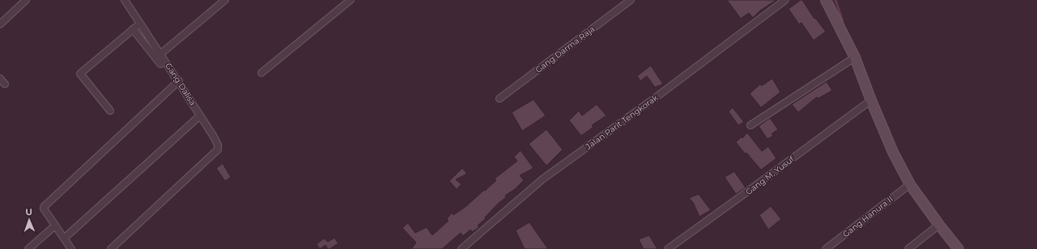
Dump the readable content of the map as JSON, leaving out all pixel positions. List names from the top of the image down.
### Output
{
  "streets": {
    "street": [
      "Gang Darma Raja",
      "Gang Dalisa",
      "Jalan Parit Tengkorak",
      "Gang M. Yusuf",
      "Gang Hanura II"
    ]
  },
  "north": "top"
}
